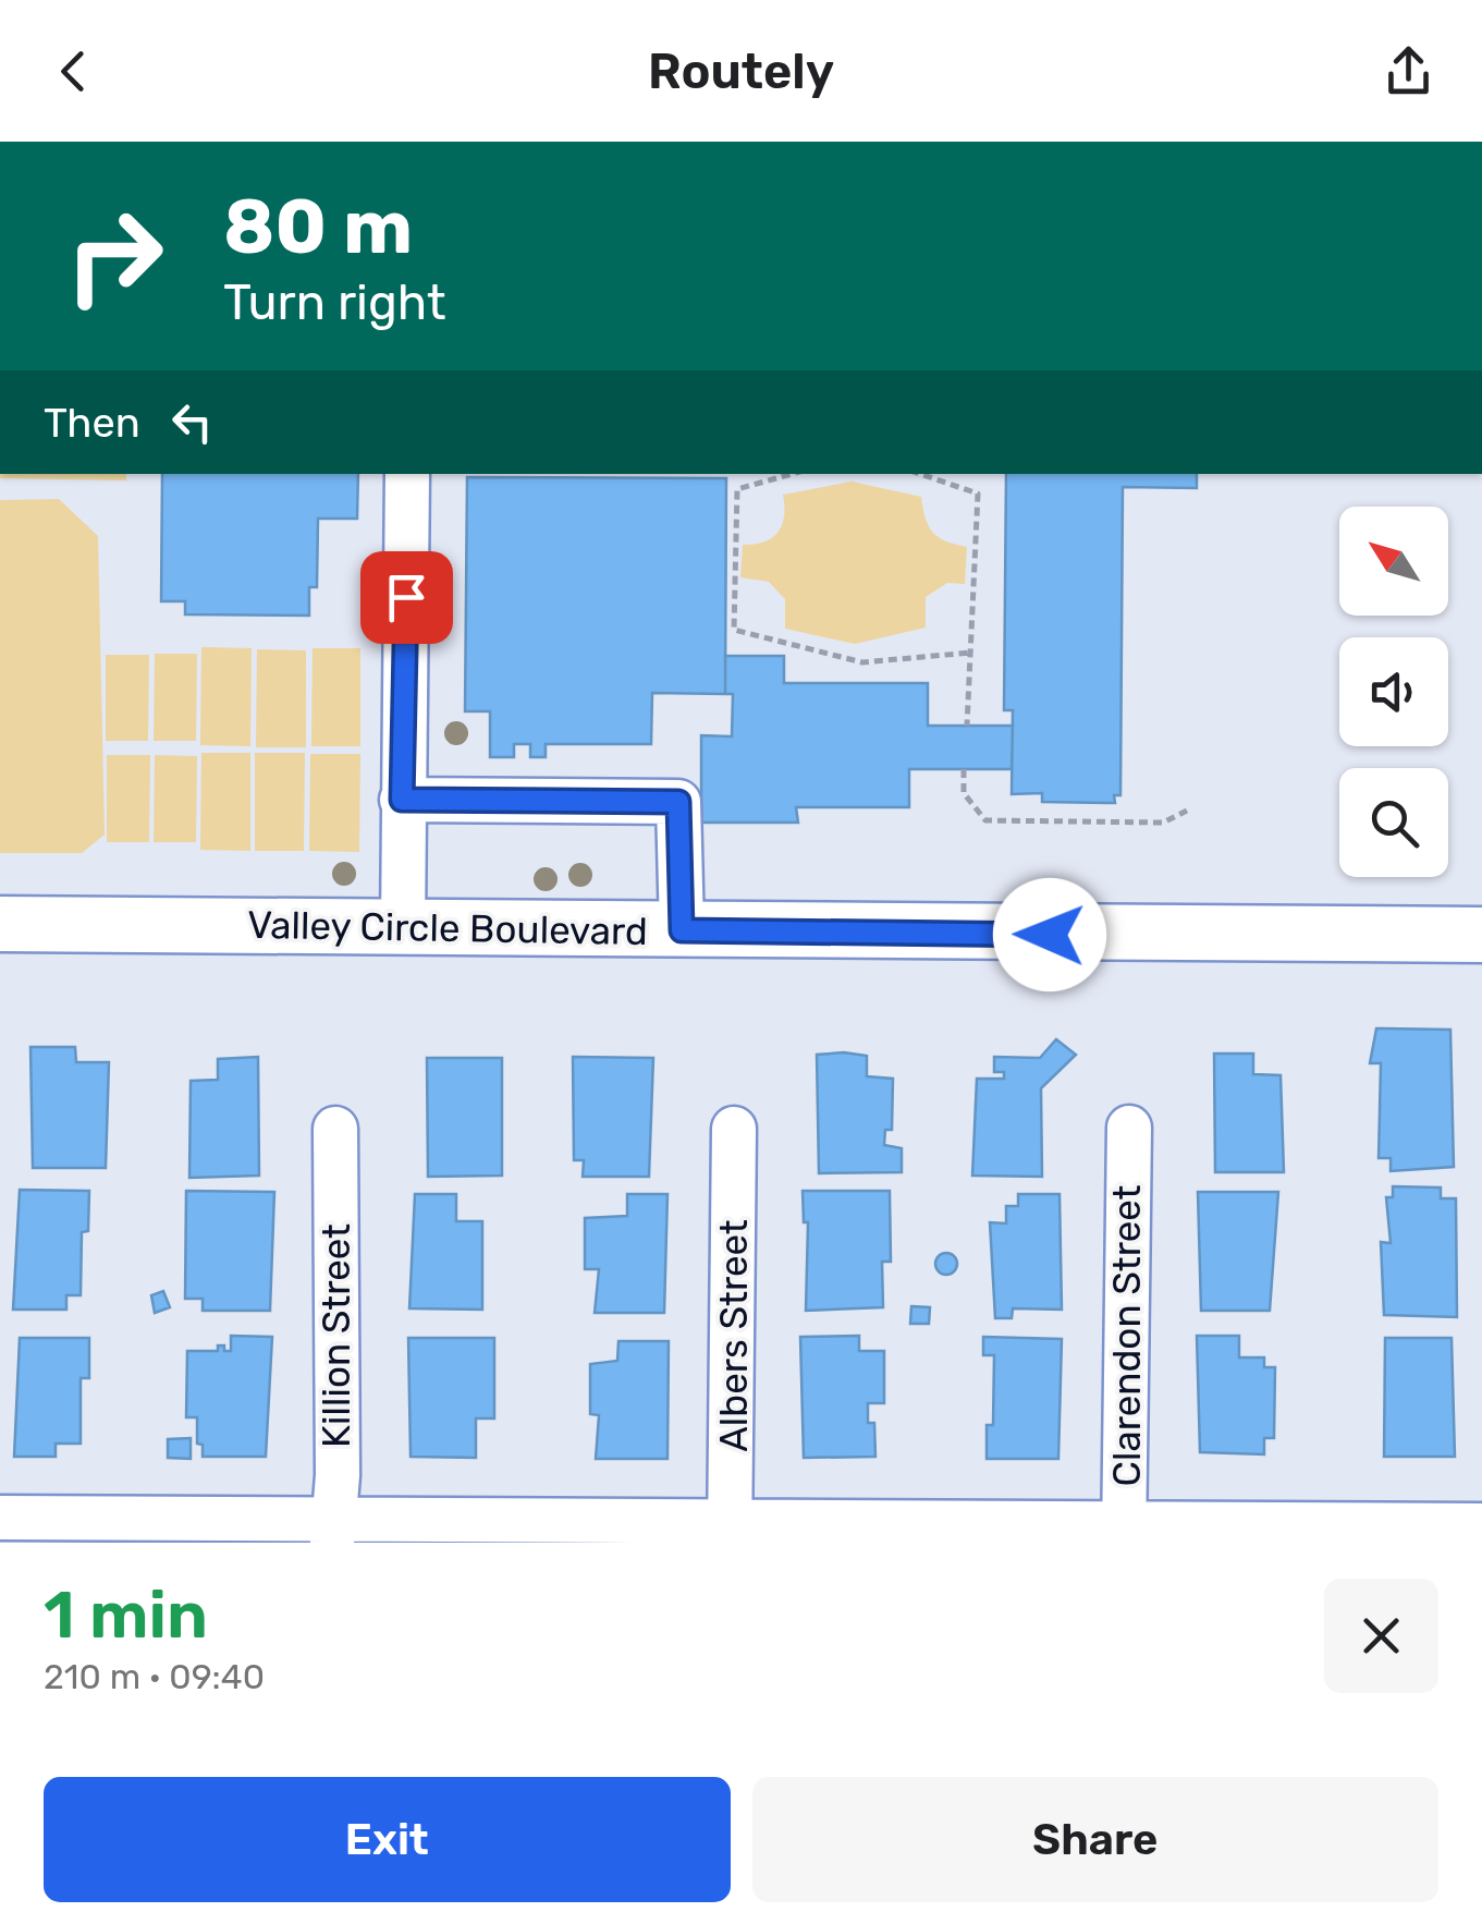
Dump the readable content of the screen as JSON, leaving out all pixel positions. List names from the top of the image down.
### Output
{
  "streets": {
    "main road": ["Valley Circle Boulevard"],
    "street": ["Killion Street", "Albers Street", "Clarendon Street"]
  },
  "north": "top left",
  "page": {
    "header": "Routely",
    "turn": ["80 m", "Turn right"],
    "then": "Then",
    "heading": ["1 min", "210 m · 09:40"],
    "buttons": ["Exit", "Share"]
  }
}
